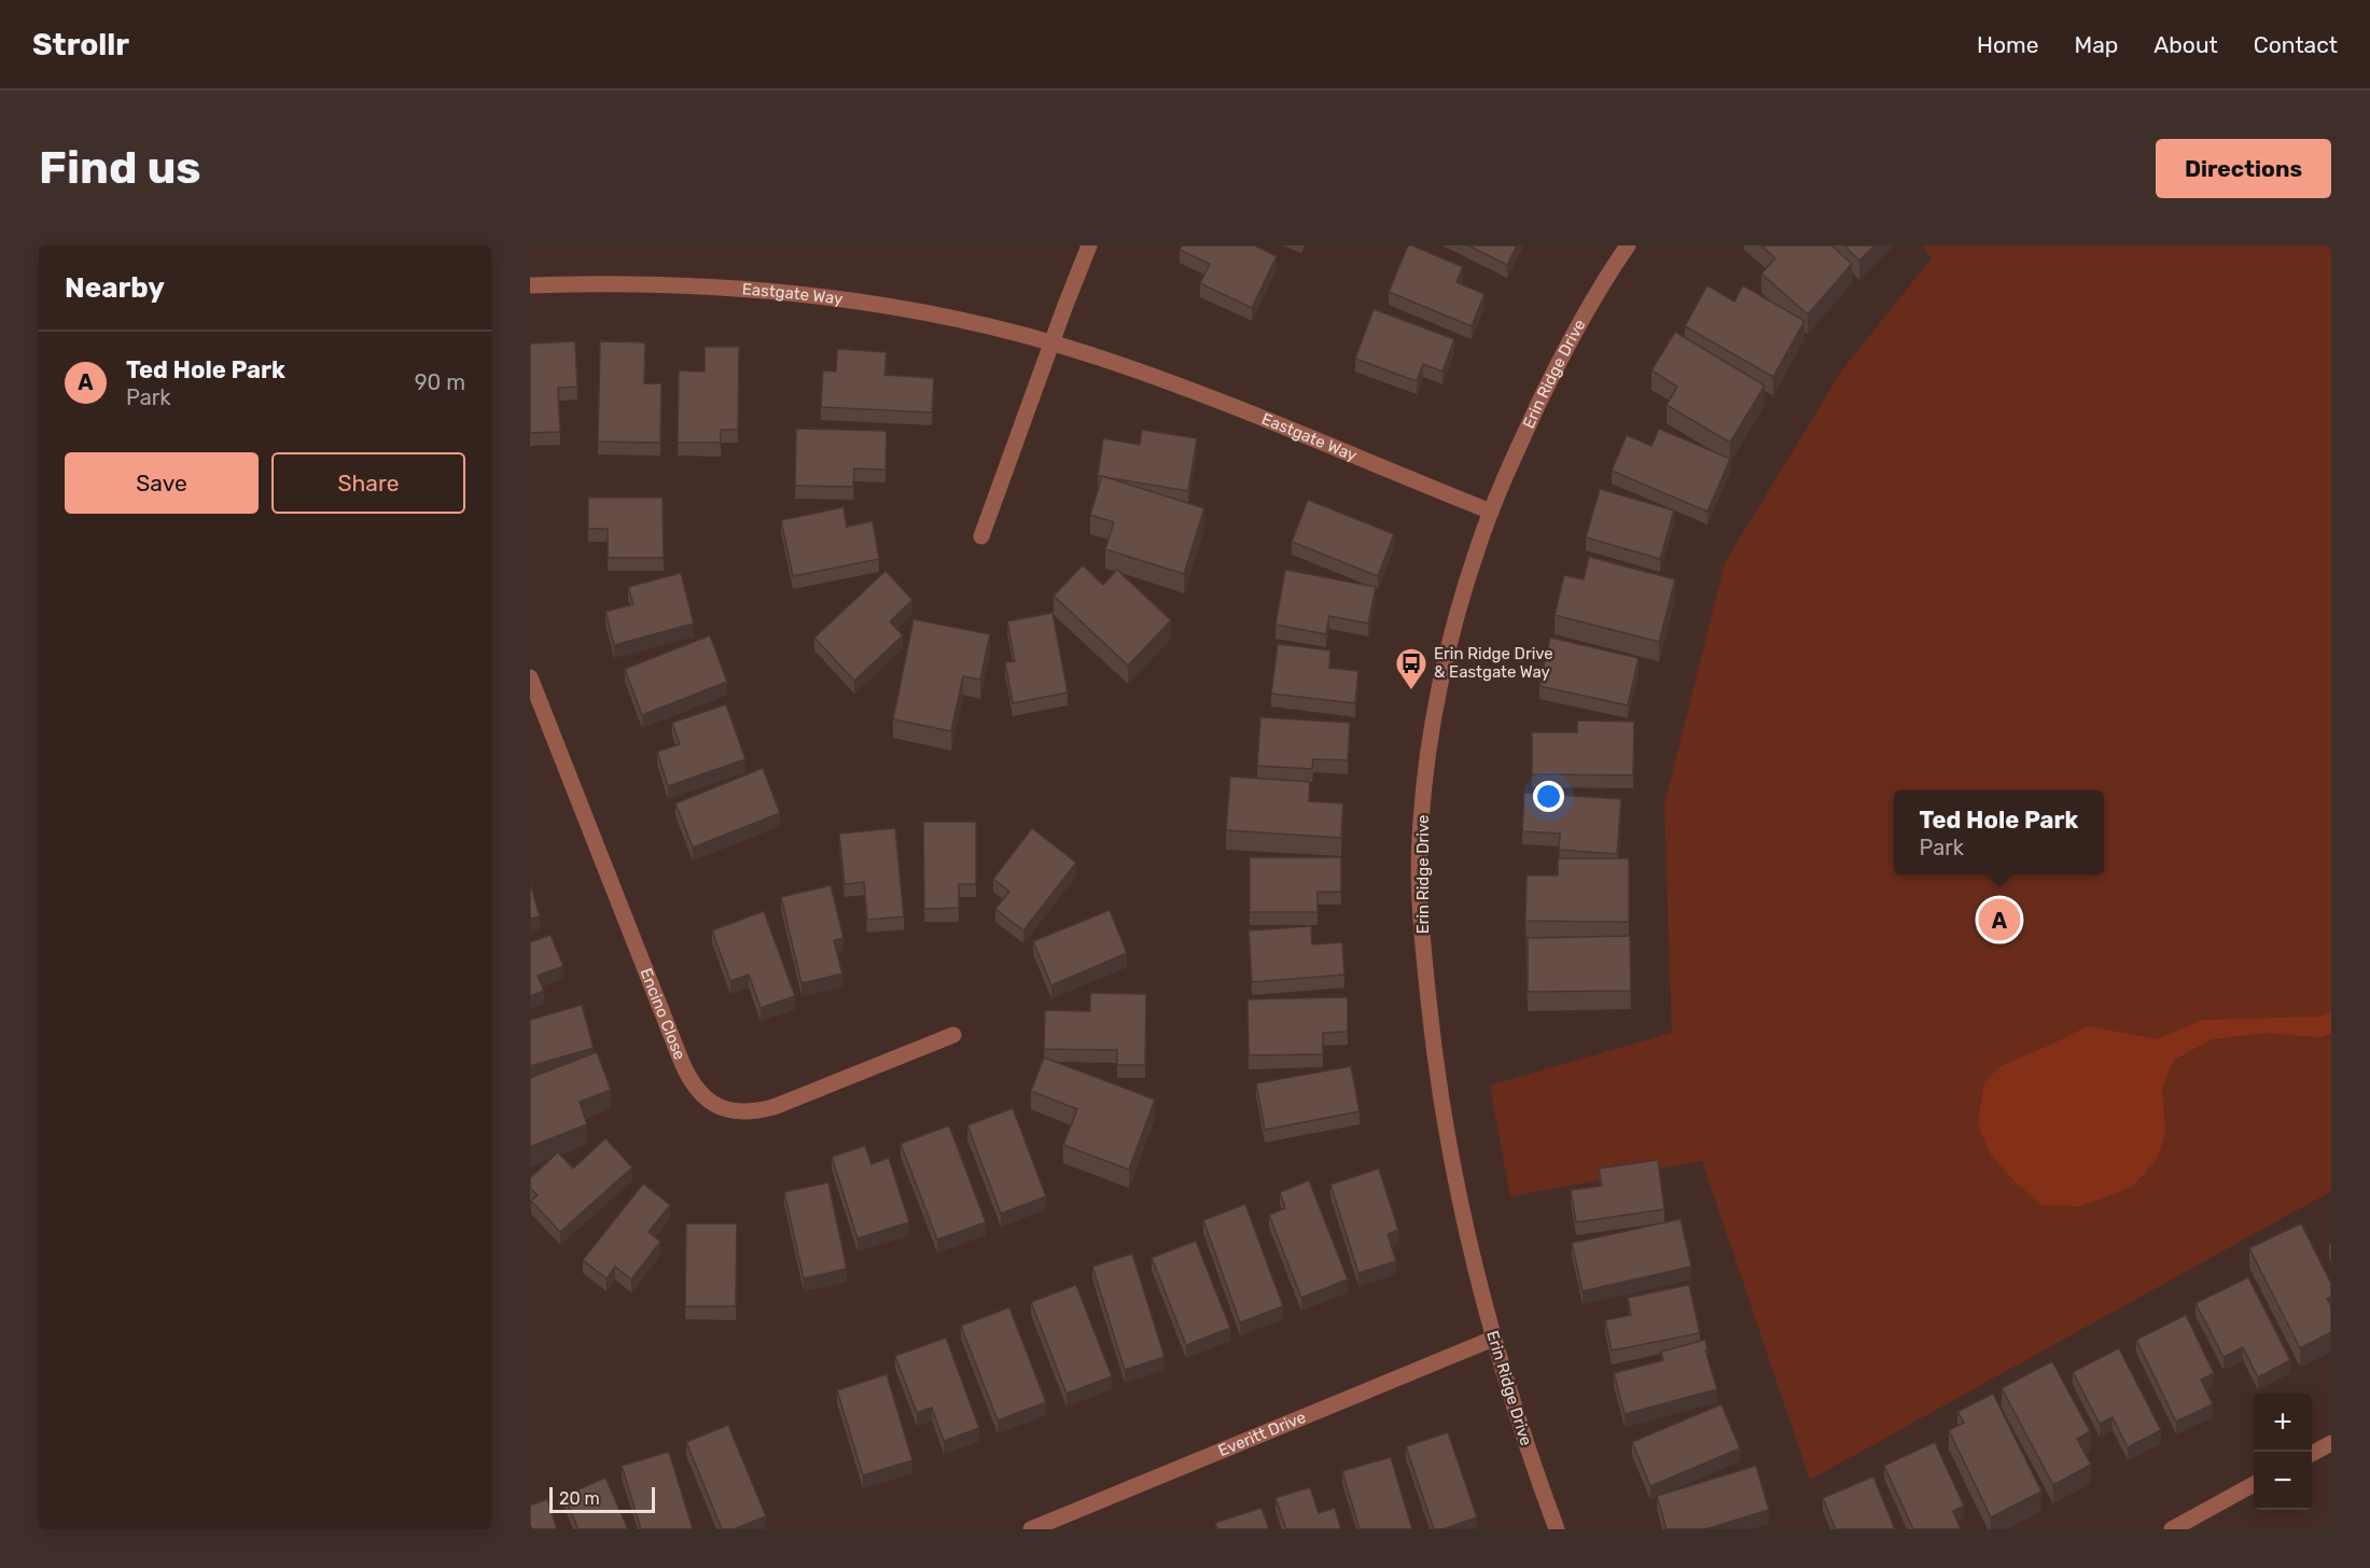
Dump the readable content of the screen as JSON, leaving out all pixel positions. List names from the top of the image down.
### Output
{
  "streets": {
    "street": [
      "Eastgate Way",
      "Erin Ridge Drive",
      "Encino Close",
      "Everitt Drive"
    ]
  },
  "crossings": [
    ["Eastgate Way", "Erin Ridge Drive"],
    ["Erin Ridge Drive", "Everitt Drive"]
  ],
  "places": {
    "bus stop": ["Erin Ridge Drive & Eastgate Way"]
  },
  "scale_bar": "20 m",
  "page": {
    "header": "Strollr",
    "nav": [
      "Home",
      "Map",
      "About",
      "Contact"
    ],
    "buttons": [
      "Directions",
      ["Save", "Share"]
    ],
    "title": "Find us",
    "heading": "Nearby",
    "list": [
      {
        "mark": "A",
        "name": "Ted Hole Park",
        "note": "Park",
        "value": "90 m"
      }
    ],
    "popup": ["Ted Hole Park", "Park"],
    "pins": "A",
    "map_buttons": ["+", "−"],
    "scale": "20 m"
  }
}
